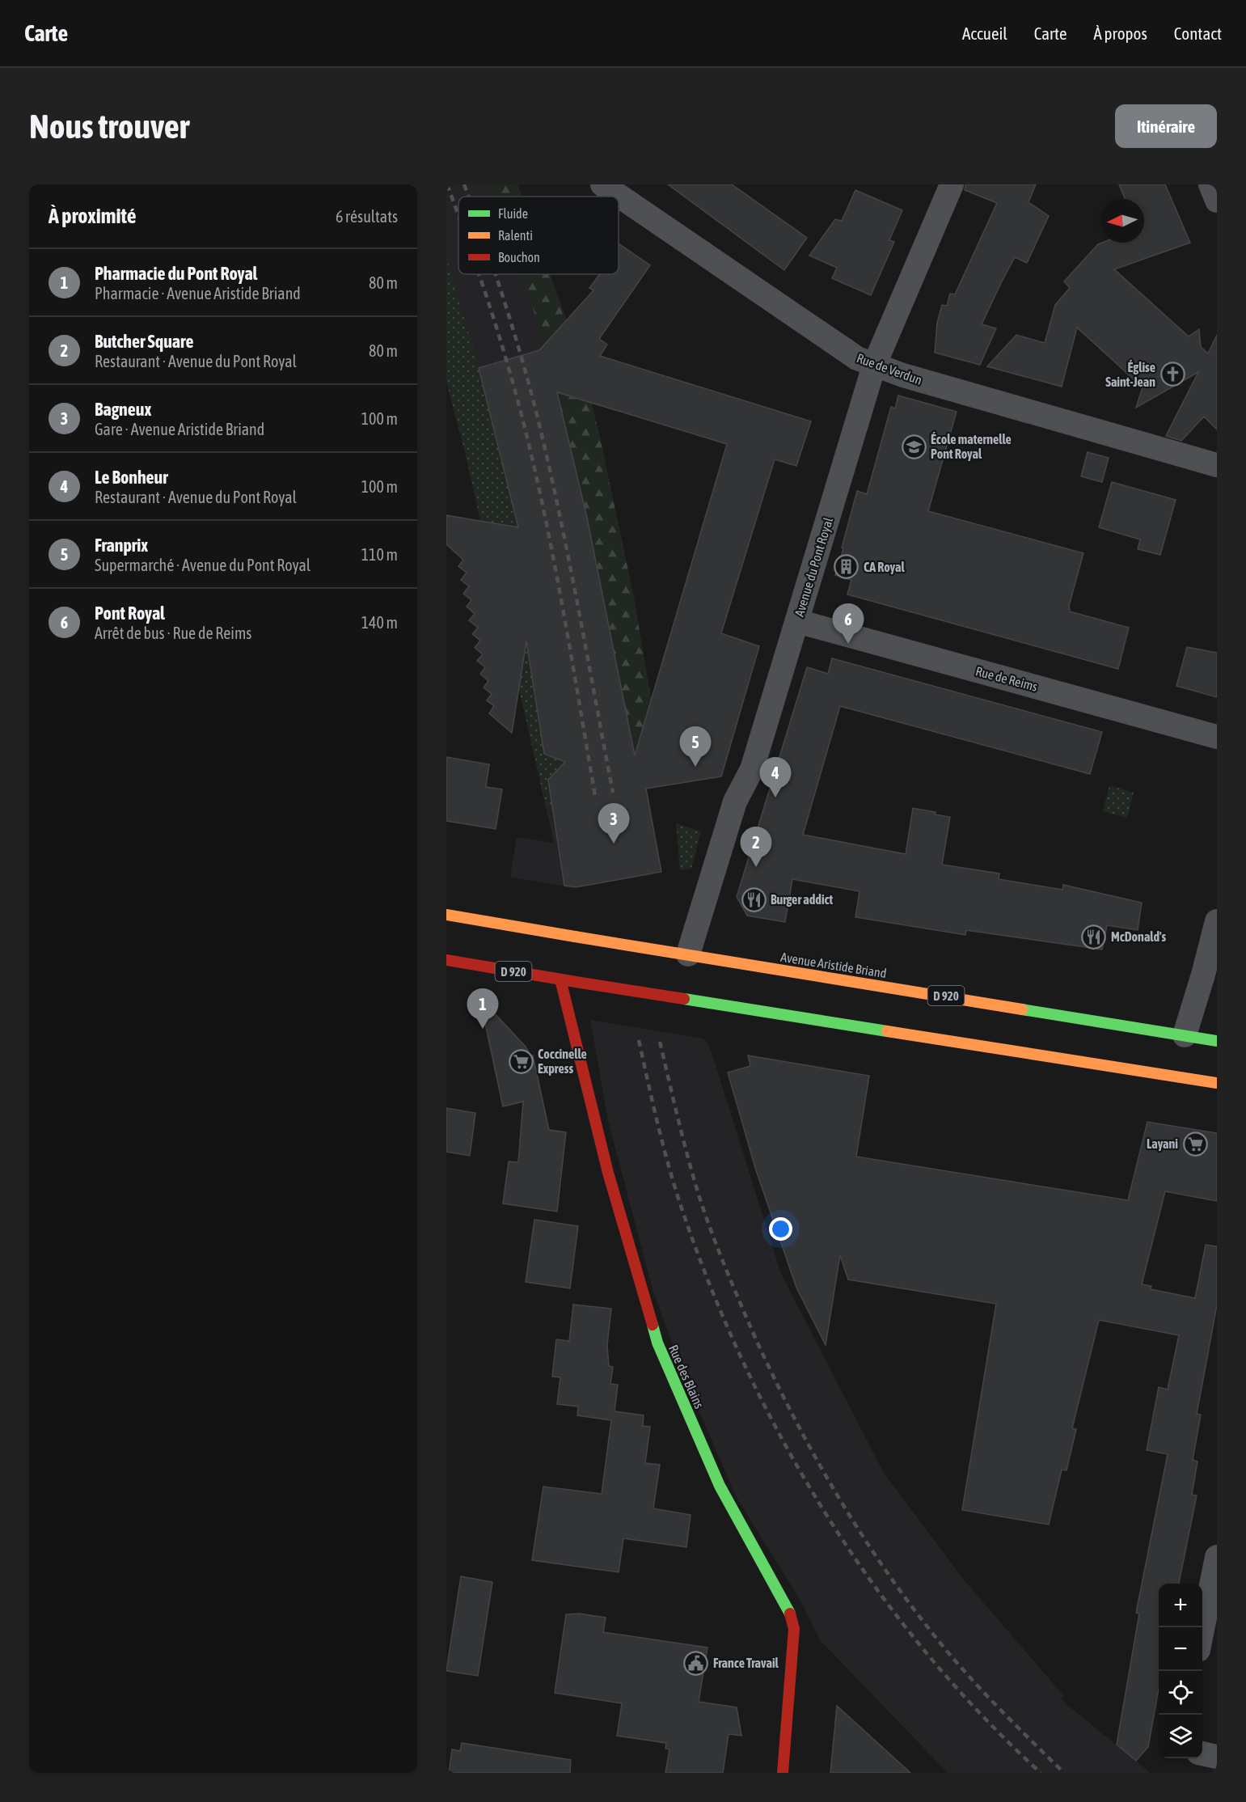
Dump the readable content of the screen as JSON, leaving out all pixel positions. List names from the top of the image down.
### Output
{
  "streets": {
    "main road": ["Avenue Aristide Briand", "D 920", "Rue des Blains"],
    "street": ["Rue de Verdun", "Avenue du Pont Royal", "Rue de Reims"]
  },
  "crossings": [
    ["Rue de Verdun", "Avenue du Pont Royal"],
    ["Avenue du Pont Royal", "Rue de Reims"],
    ["Avenue du Pont Royal", "Avenue Aristide Briand"],
    ["D 920", "Rue des Blains"]
  ],
  "places": {
    "church": ["Église Saint-Jean"],
    "school or university": ["École maternelle Pont Royal"],
    "building": ["CA Royal"],
    "restaurant": ["Burger addict", "McDonald's"],
    "supermarket": ["Coccinelle Express", "Layani"],
    "public building": ["France Travail"]
  },
  "legend": ["Fluide", "Ralenti", "Bouchon"],
  "north": "left",
  "page": {
    "header": "Carte",
    "nav": [
      "Accueil",
      "Carte",
      "À propos",
      "Contact"
    ],
    "buttons": "Itinéraire",
    "title": "Nous trouver",
    "heading": ["À proximité", "6 résultats"],
    "list": [
      {
        "mark": "1",
        "name": "Pharmacie du Pont Royal",
        "note": "Pharmacie · Avenue Aristide Briand",
        "value": "80 m"
      },
      {
        "mark": "2",
        "name": "Butcher Square",
        "note": "Restaurant · Avenue du Pont Royal",
        "value": "80 m"
      },
      {
        "mark": "3",
        "name": "Bagneux",
        "note": "Gare · Avenue Aristide Briand",
        "value": "100 m"
      },
      {
        "mark": "4",
        "name": "Le Bonheur",
        "note": "Restaurant · Avenue du Pont Royal",
        "value": "100 m"
      },
      {
        "mark": "5",
        "name": "Franprix",
        "note": "Supermarché · Avenue du Pont Royal",
        "value": "110 m"
      },
      {
        "mark": "6",
        "name": "Pont Royal",
        "note": "Arrêt de bus · Rue de Reims",
        "value": "140 m"
      }
    ],
    "pins": [
      "6",
      "5",
      "4",
      "3",
      "2",
      "1"
    ],
    "map_buttons": ["+", "−"]
  }
}
